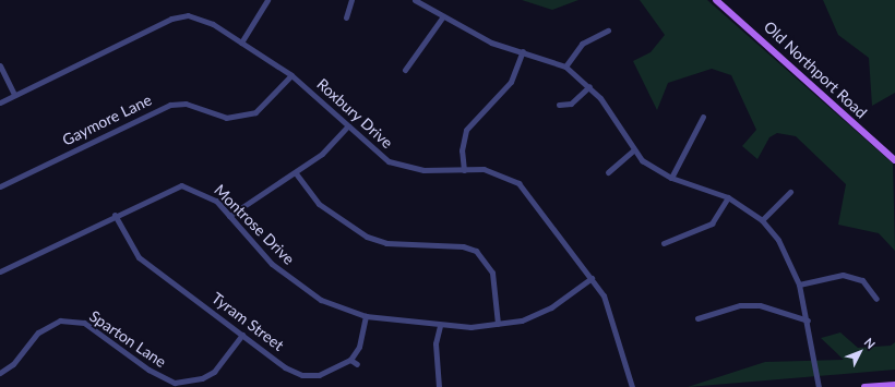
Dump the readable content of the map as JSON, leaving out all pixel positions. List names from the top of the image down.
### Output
{
  "streets": {
    "main road": ["Old Northport Road"],
    "street": [
      "Roxbury Drive",
      "Gaymore Lane",
      "Montrose Drive",
      "Tyram Street",
      "Sparton Lane"
    ]
  },
  "crossings": [
    ["Roxbury Drive", "Gaymore Lane"],
    ["Roxbury Drive", "Montrose Drive"],
    ["Montrose Drive", "Tyram Street"],
    ["Tyram Street", "Sparton Lane"]
  ],
  "north": "top right"
}
